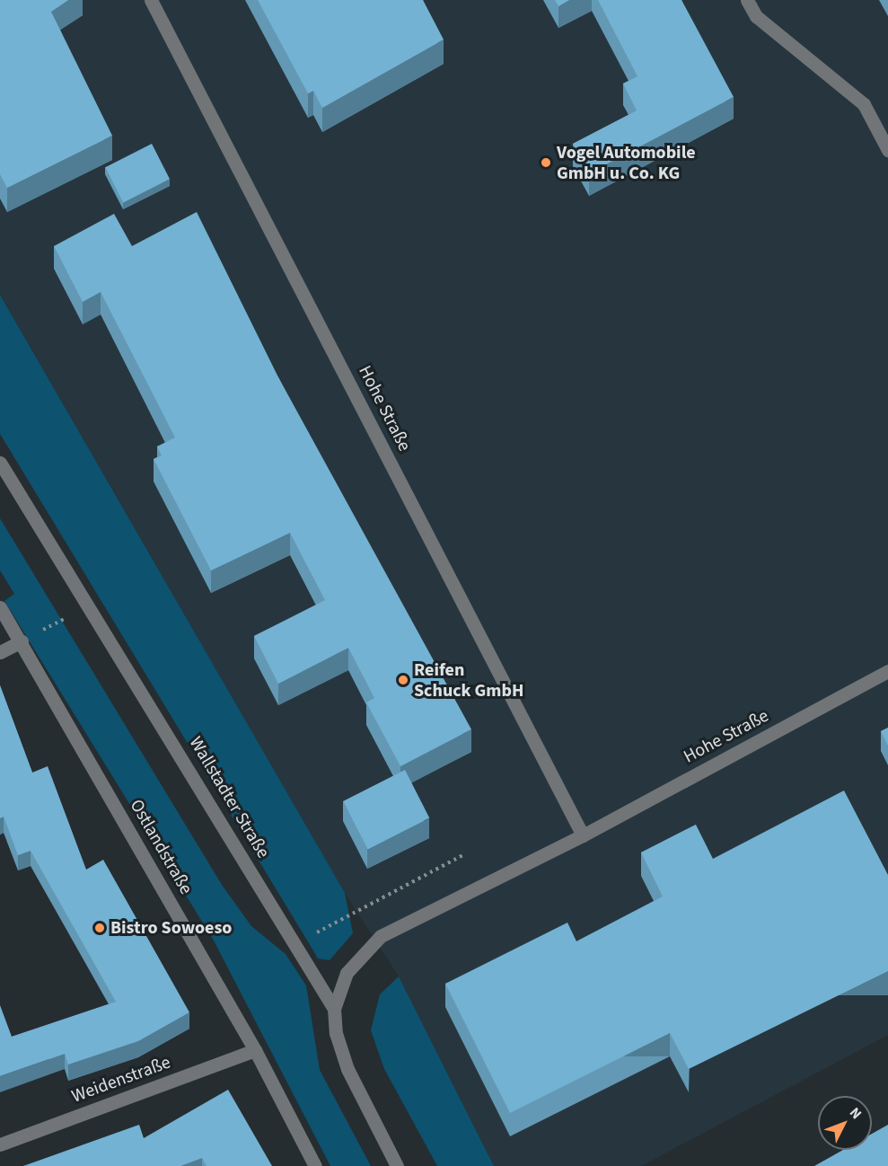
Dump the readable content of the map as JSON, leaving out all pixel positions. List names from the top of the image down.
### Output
{
  "streets": {
    "street": [
      "Hohe Straße",
      "Wallstadter Straße",
      "Ostlandstraße",
      "Weidenstraße"
    ]
  },
  "crossings": [
    ["Hohe Straße", "Wallstadter Straße"],
    ["Ostlandstraße", "Weidenstraße"]
  ],
  "places": ["Vogel Automobile GmbH u. Co. KG", "Reifen Schuck GmbH", "Bistro Sowoeso"],
  "north": "top right"
}
